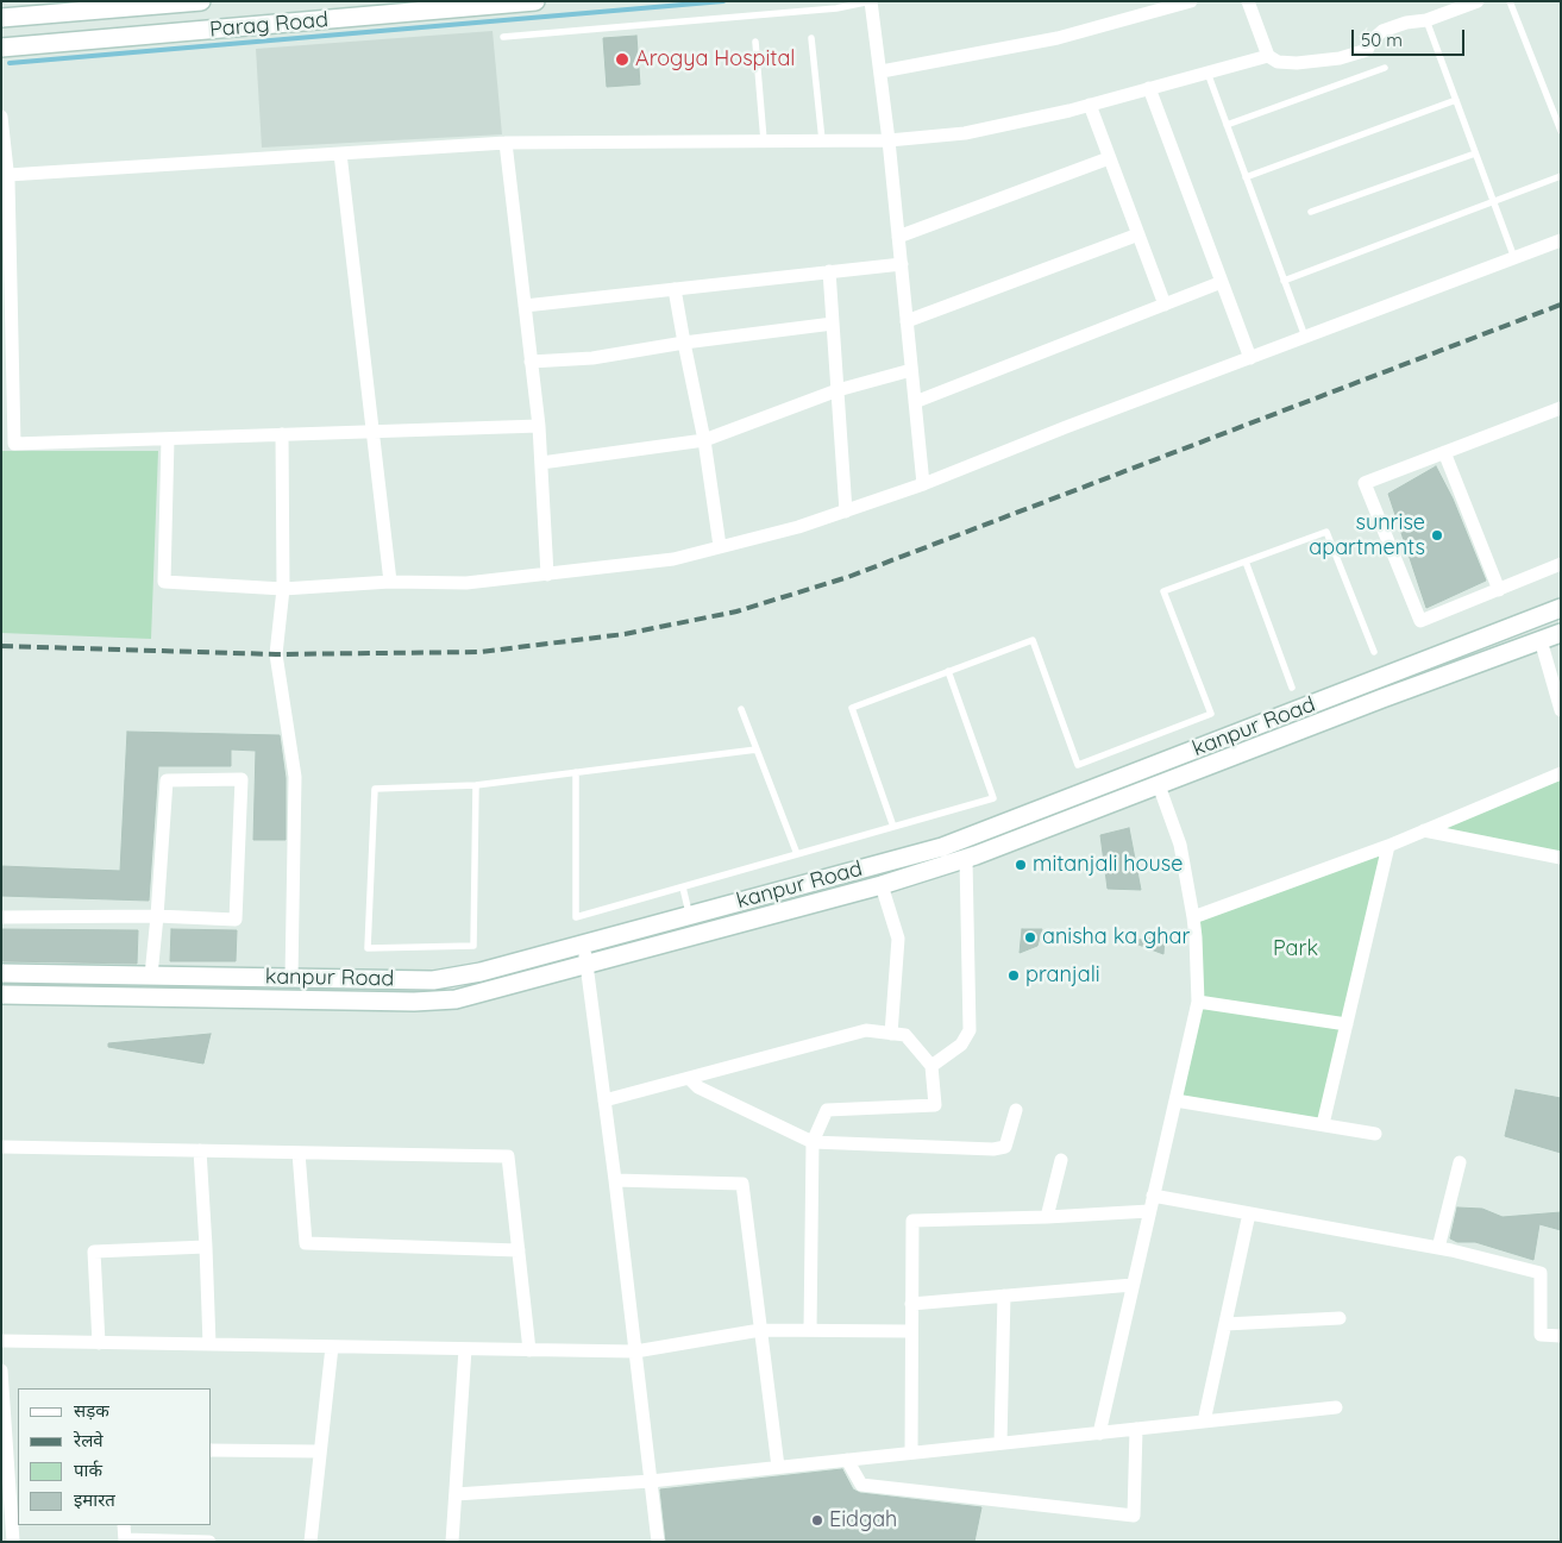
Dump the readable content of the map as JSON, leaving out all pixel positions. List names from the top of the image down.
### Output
{
  "streets": {
    "street": ["Parag Road", "kanpur Road"]
  },
  "parks": ["Park"],
  "places": [
    "Arogya Hospital",
    "sunrise apartments",
    "mitanjali house",
    "anisha ka ghar",
    "pranjali",
    "Eidgah"
  ],
  "legend": [
    "सड़क",
    "रेलवे",
    "पार्क",
    "इमारत"
  ],
  "scale_bar": "50 m"
}
